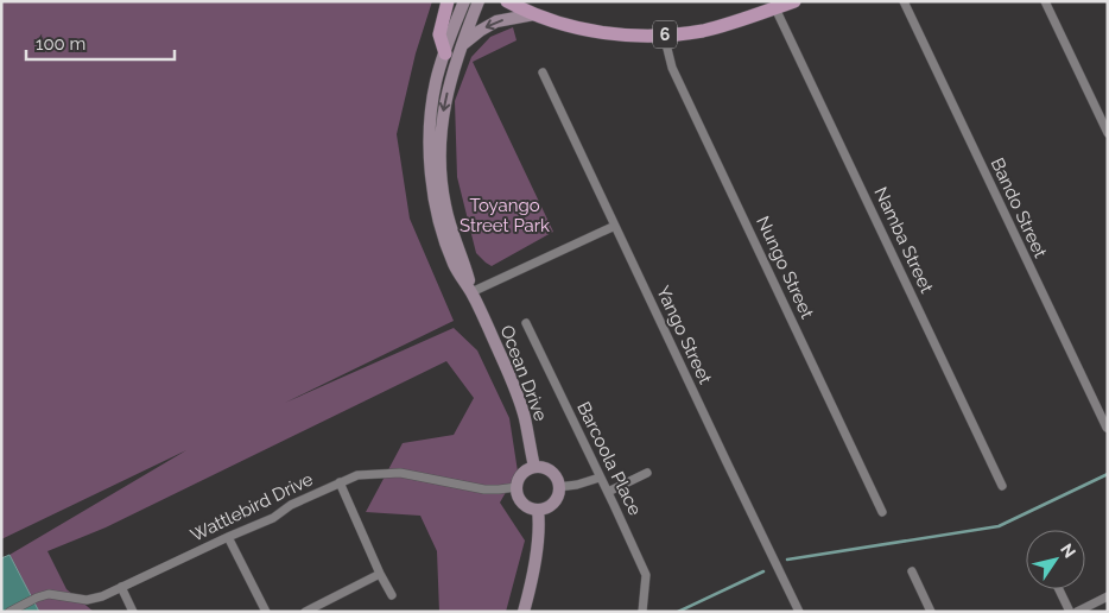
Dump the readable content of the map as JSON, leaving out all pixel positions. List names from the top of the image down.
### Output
{
  "streets": {
    "main road": ["6"],
    "street": [
      "Bando Street",
      "Namba Street",
      "Nungo Street",
      "Yango Street",
      "Ocean Drive",
      "Barcoola Place",
      "Wattlebird Drive"
    ]
  },
  "crossings": [
    ["6", "Namba Street"],
    ["6", "Nungo Street"],
    ["Ocean Drive", "Wattlebird Drive"]
  ],
  "parks": ["Toyango Street Park"],
  "scale_bar": "100 m",
  "north": "top right"
}
